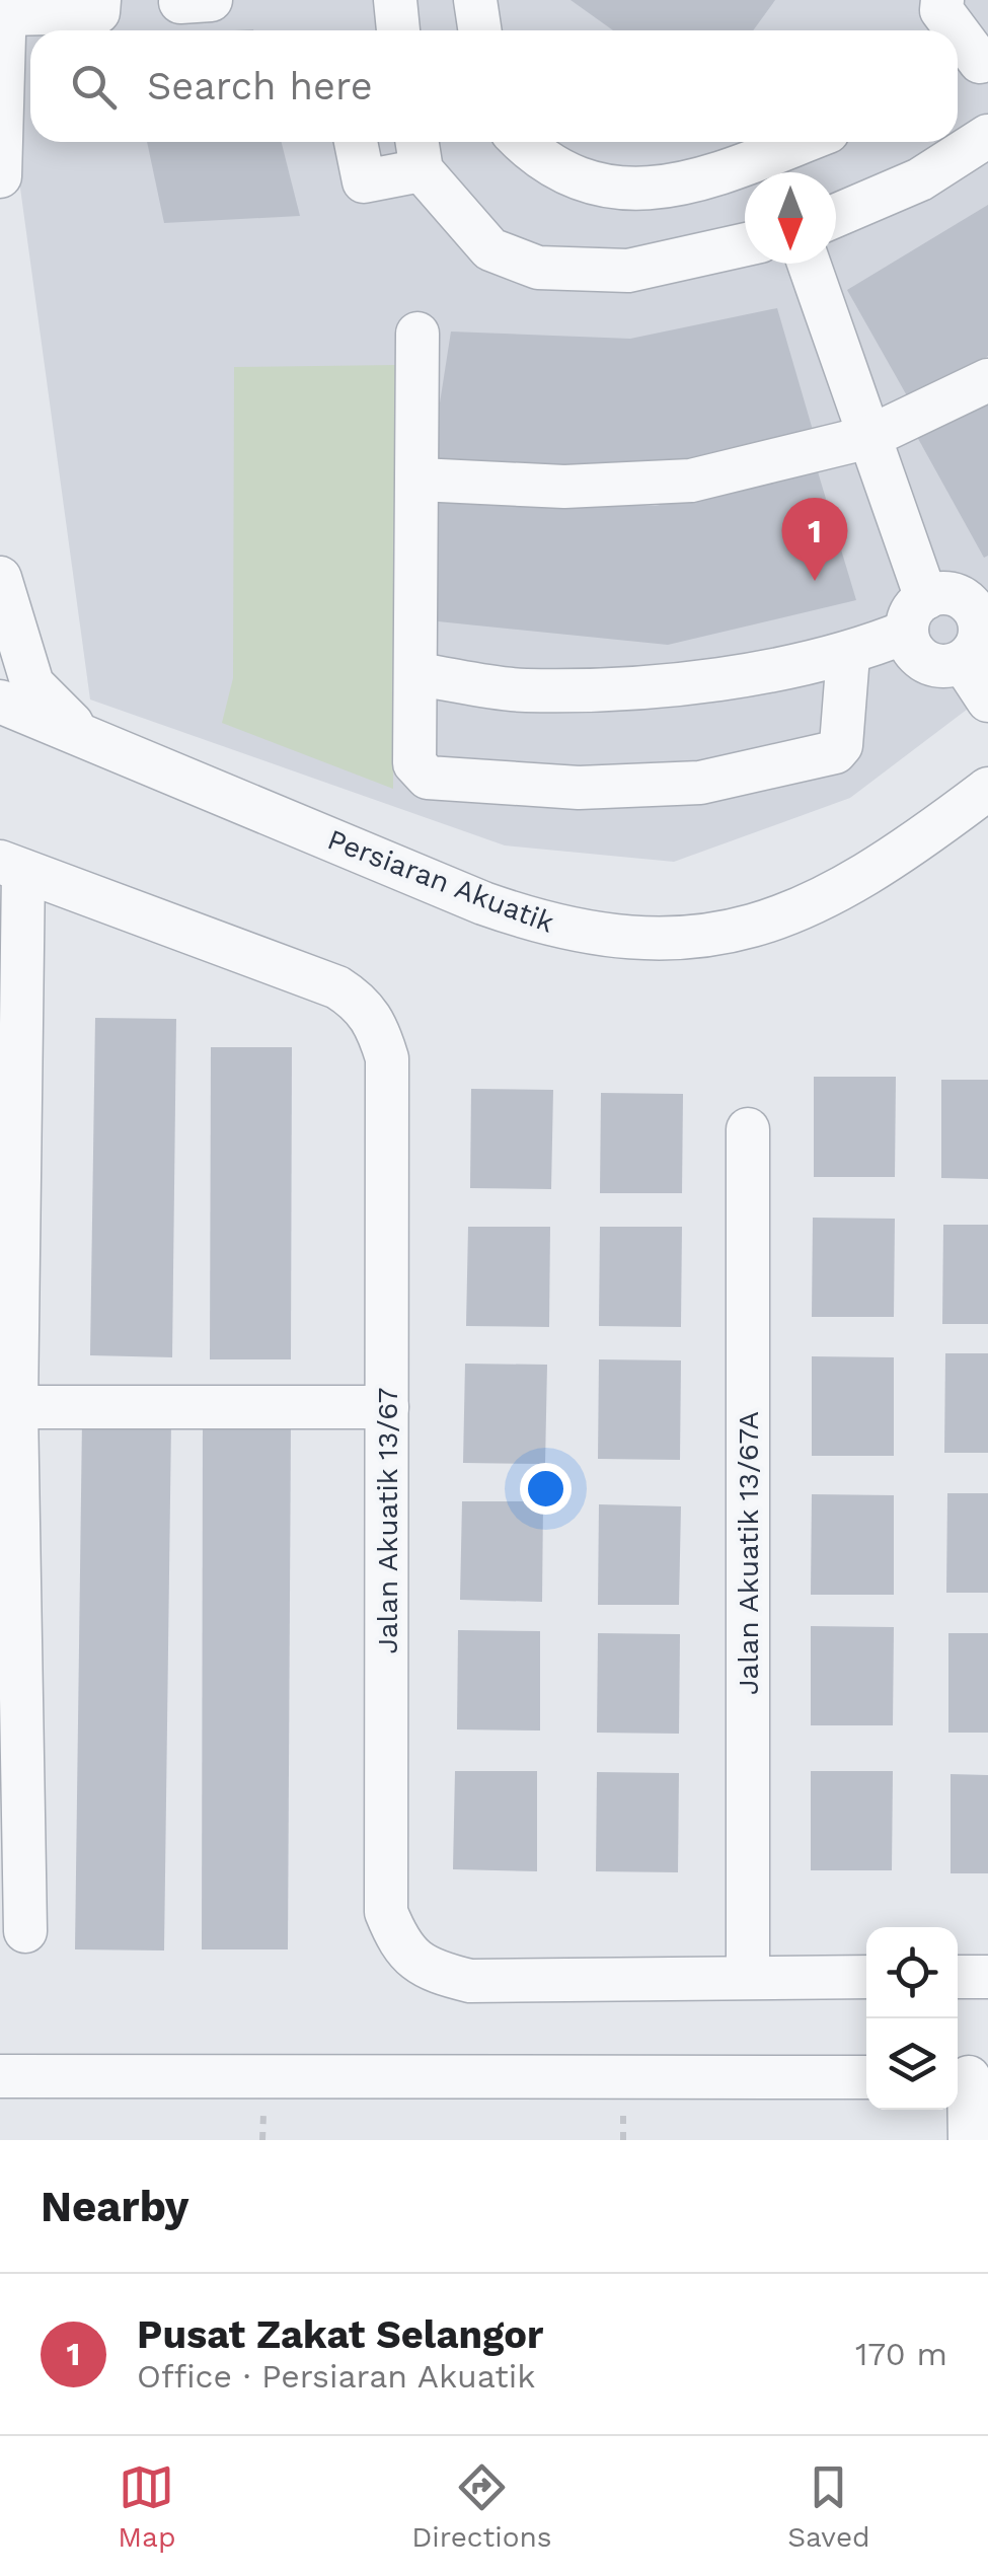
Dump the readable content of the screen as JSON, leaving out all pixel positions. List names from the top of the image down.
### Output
{
  "streets": {
    "street": ["Persiaran Akuatik", "Jalan Akuatik 13/67", "Jalan Akuatik 13/67A"]
  },
  "crossings": [
    ["Jalan Akuatik 13/67", "Jalan Akuatik 13/67A"]
  ],
  "north": "bottom",
  "page": {
    "search": "Search here",
    "pins": "1",
    "heading": "Nearby",
    "list": [
      {
        "mark": "1",
        "name": "Pusat Zakat Selangor",
        "note": "Office · Persiaran Akuatik",
        "value": "170 m"
      }
    ],
    "nav": ["Map", "Directions", "Saved"]
  }
}
